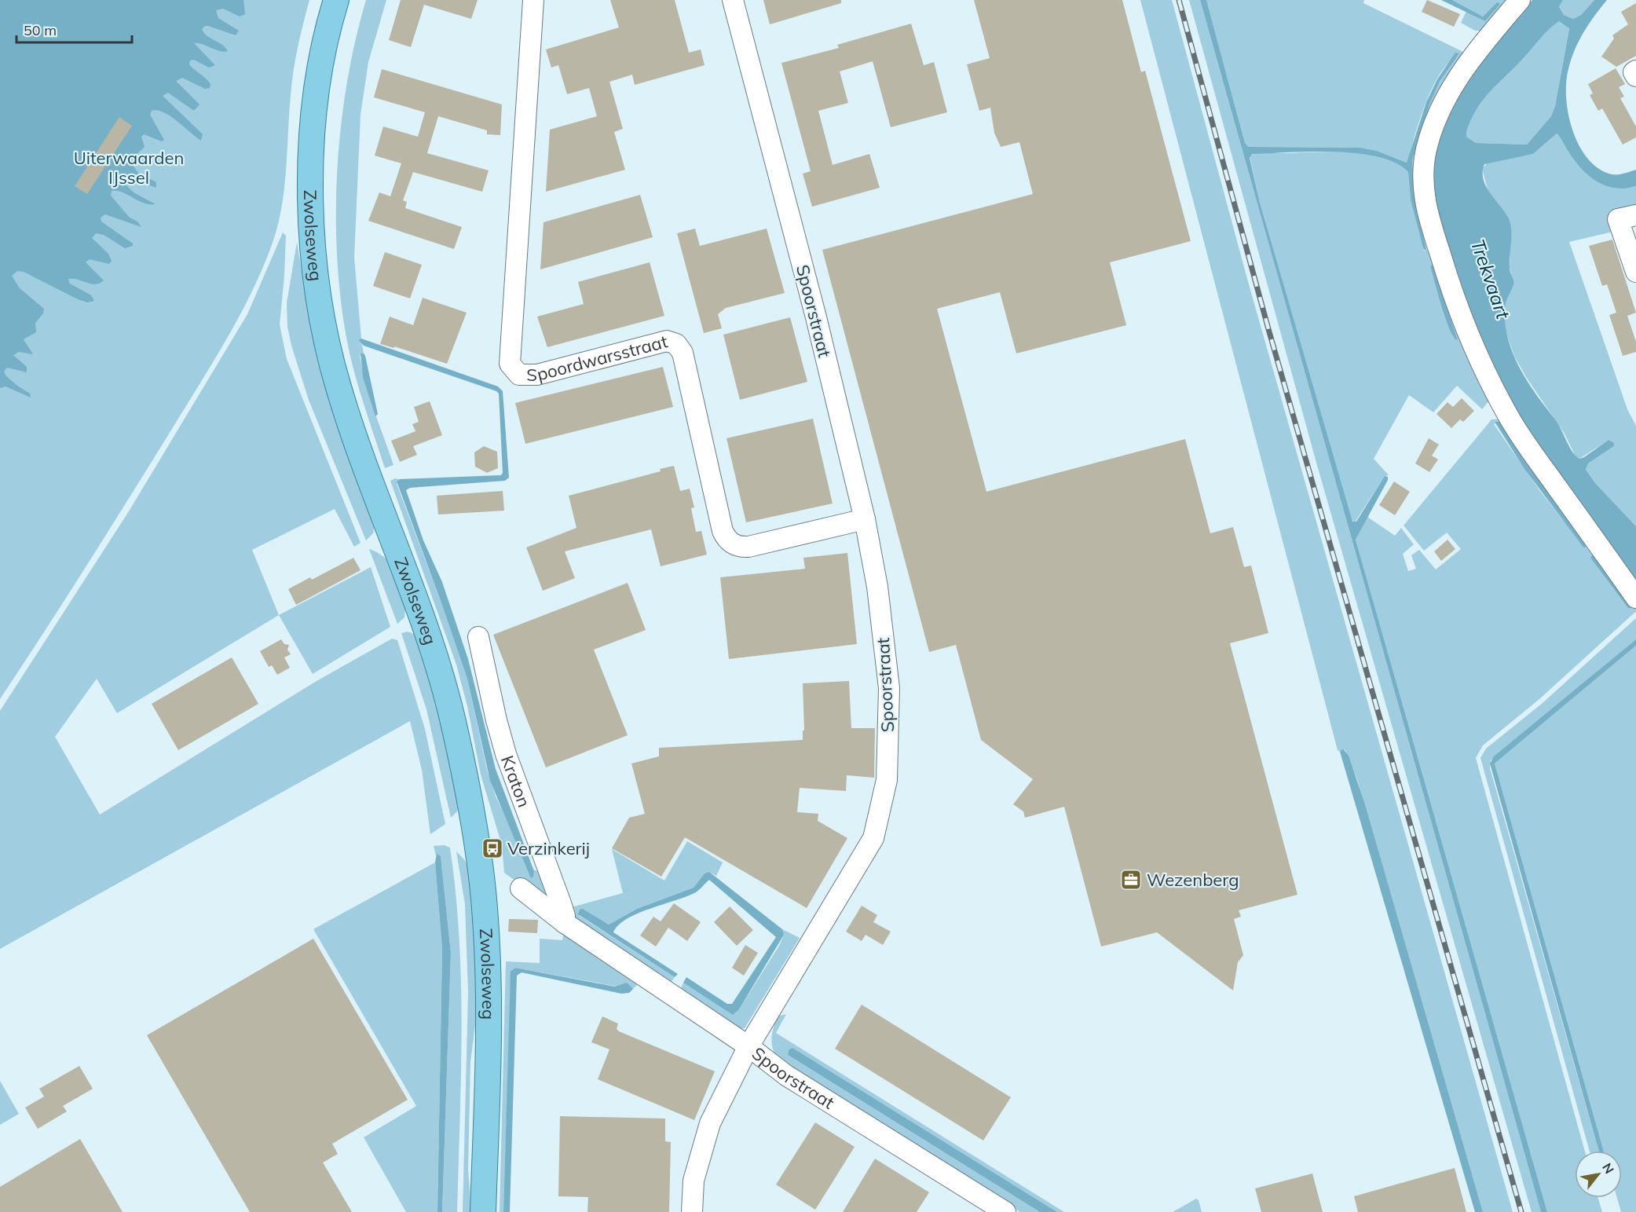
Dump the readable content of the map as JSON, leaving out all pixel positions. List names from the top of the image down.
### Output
{
  "streets": {
    "main road": ["Zwolseweg"],
    "street": ["Spoorstraat", "Spoordwarsstraat", "Kraton"]
  },
  "crossings": [
    ["Spoorstraat", "Spoordwarsstraat"]
  ],
  "water": ["Trekvaart"],
  "parks": ["Uiterwaarden IJssel"],
  "places": {
    "bus stop": ["Verzinkerij"],
    "office": ["Wezenberg"]
  },
  "scale_bar": "50 m",
  "north": "top right"
}
